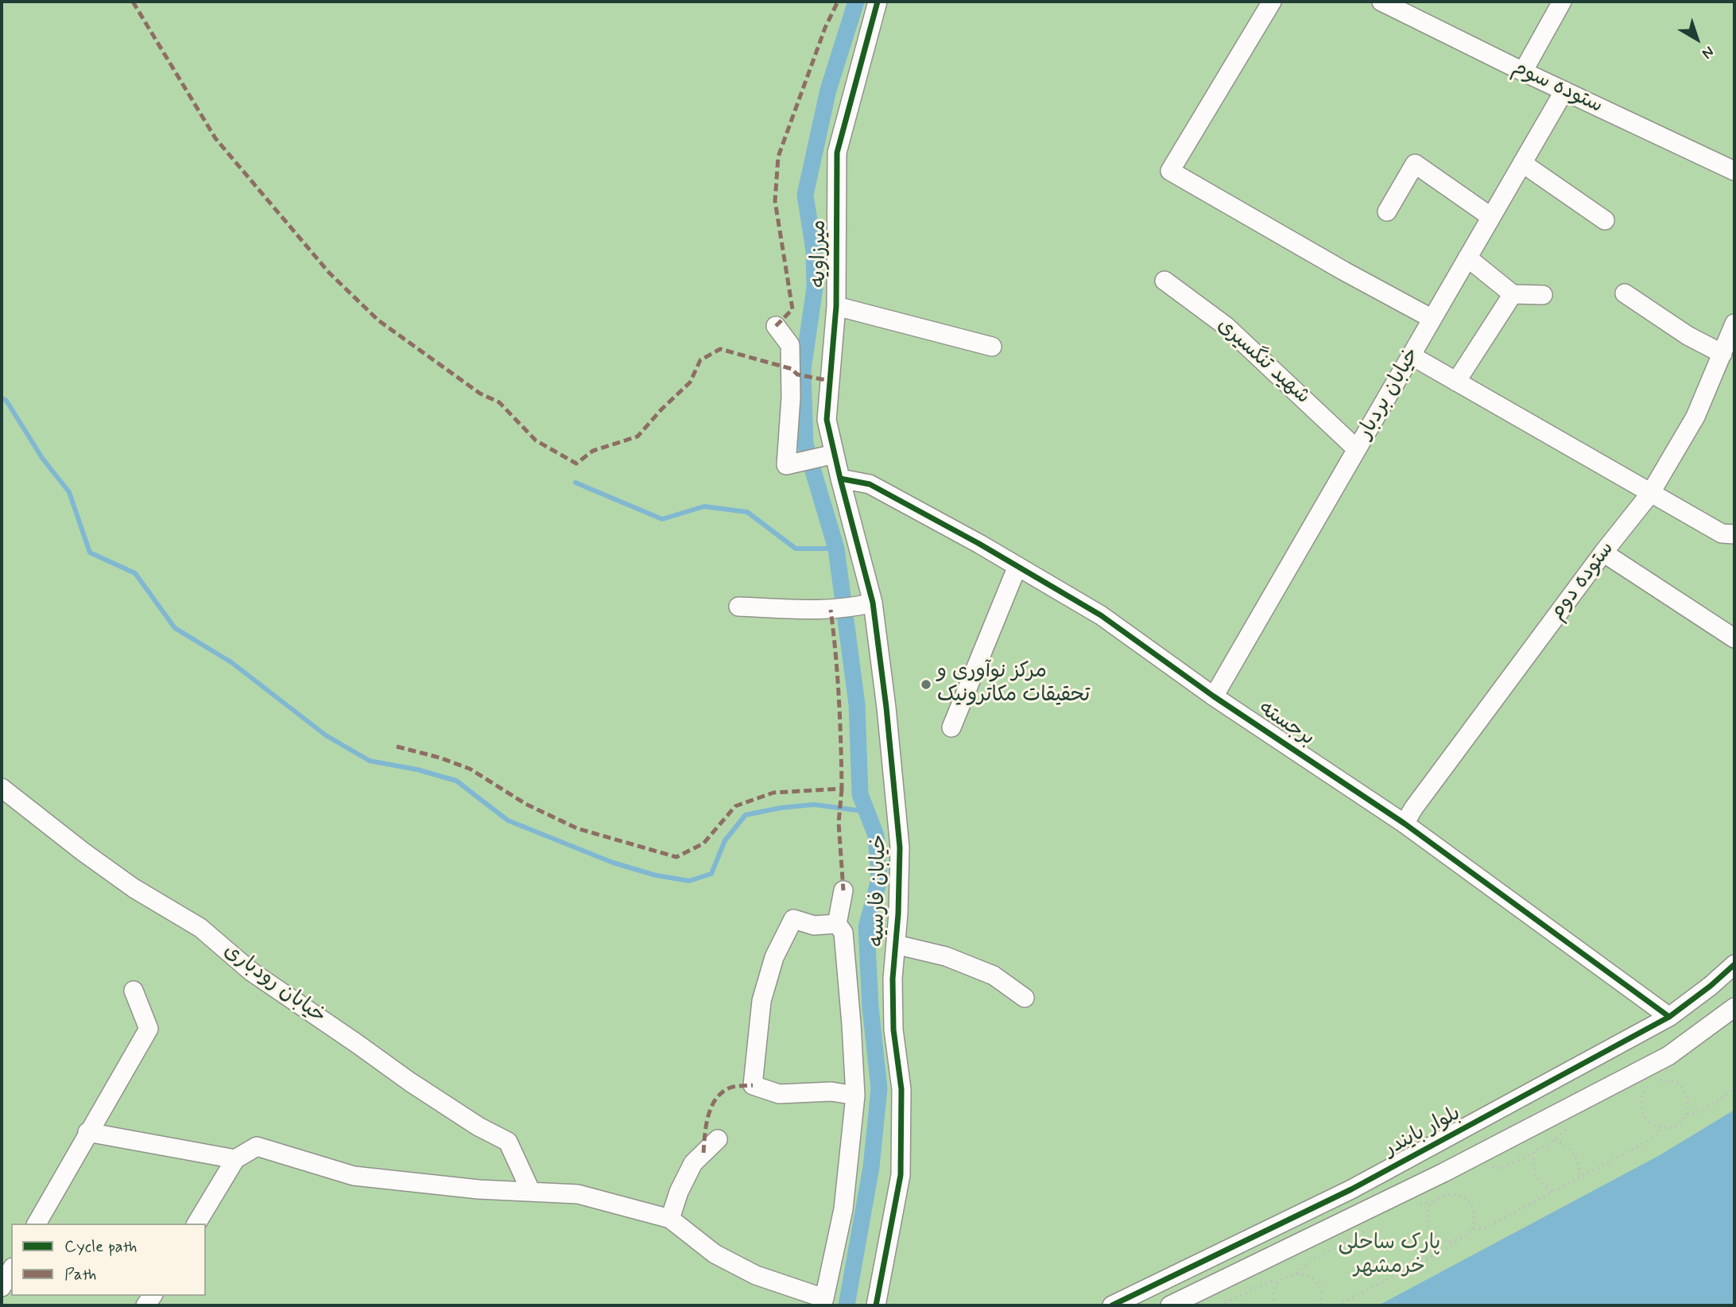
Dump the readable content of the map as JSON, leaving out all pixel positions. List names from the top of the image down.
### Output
{
  "streets": {
    "street": [
      "ستوده سوم",
      "میرزاویه",
      "شهید تنگسیری",
      "خیابان بردبار",
      "ستوده دوم",
      "برجسته",
      "خیابان فارسیه",
      "خیابان رودباری",
      "بلوار بایندر"
    ]
  },
  "crossings": [
    ["ستوده سوم", "خیابان بردبار"],
    ["میرزاویه", "برجسته"],
    ["میرزاویه", "خیابان فارسیه"],
    ["شهید تنگسیری", "خیابان بردبار"],
    ["خیابان بردبار", "برجسته"],
    ["ستوده دوم", "برجسته"],
    ["برجسته", "خیابان فارسیه"],
    ["برجسته", "بلوار بایندر"]
  ],
  "parks": ["پارک ساحلی خرمشهر"],
  "places": ["مرکز نوآوری و تحقیقات مکاترونیک"],
  "legend": ["Cycle path", "Path"],
  "north": "bottom right"
}
